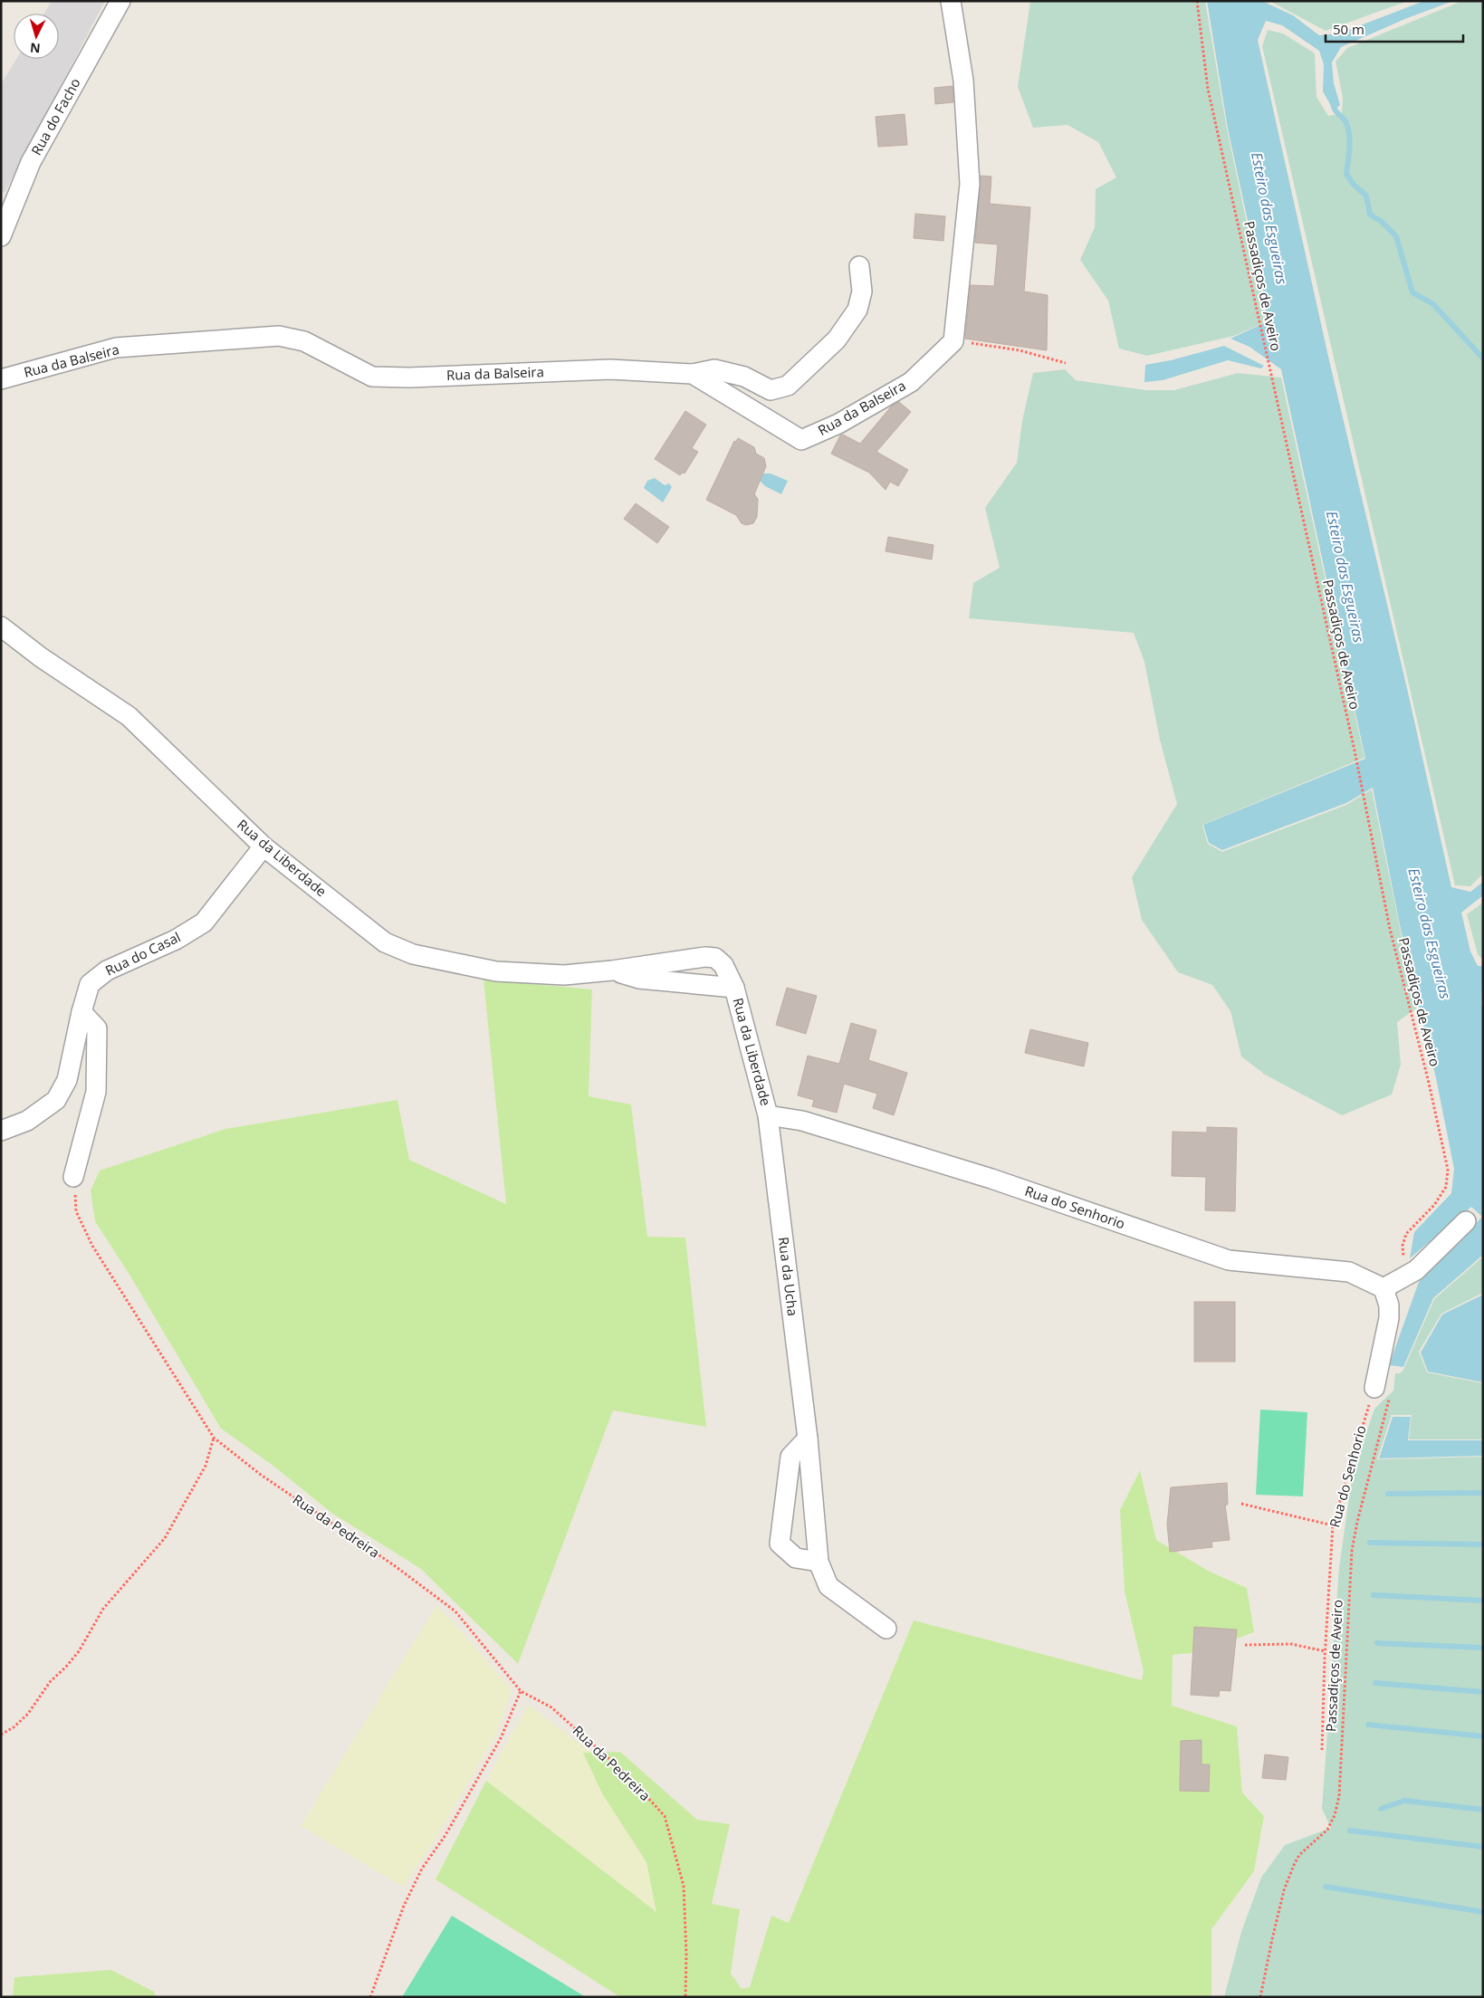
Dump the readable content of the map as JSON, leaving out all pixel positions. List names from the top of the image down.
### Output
{
  "streets": {
    "street": [
      "Rua do Facho",
      "Rua da Balseira",
      "Rua da Liberdade",
      "Rua do Casal",
      "Rua do Senhorio",
      "Rua da Ucha"
    ],
    "path": ["Passadiços de Aveiro", "Rua da Pedreira"]
  },
  "crossings": [
    ["Passadiços de Aveiro", "Rua do Senhorio"],
    ["Rua da Liberdade", "Rua do Casal"],
    ["Rua da Liberdade", "Rua do Senhorio"],
    ["Rua da Liberdade", "Rua da Ucha"],
    ["Rua do Senhorio", "Rua da Ucha"]
  ],
  "water": ["Esteiro das Esgueiras"],
  "scale_bar": "50 m",
  "north": "bottom"
}
